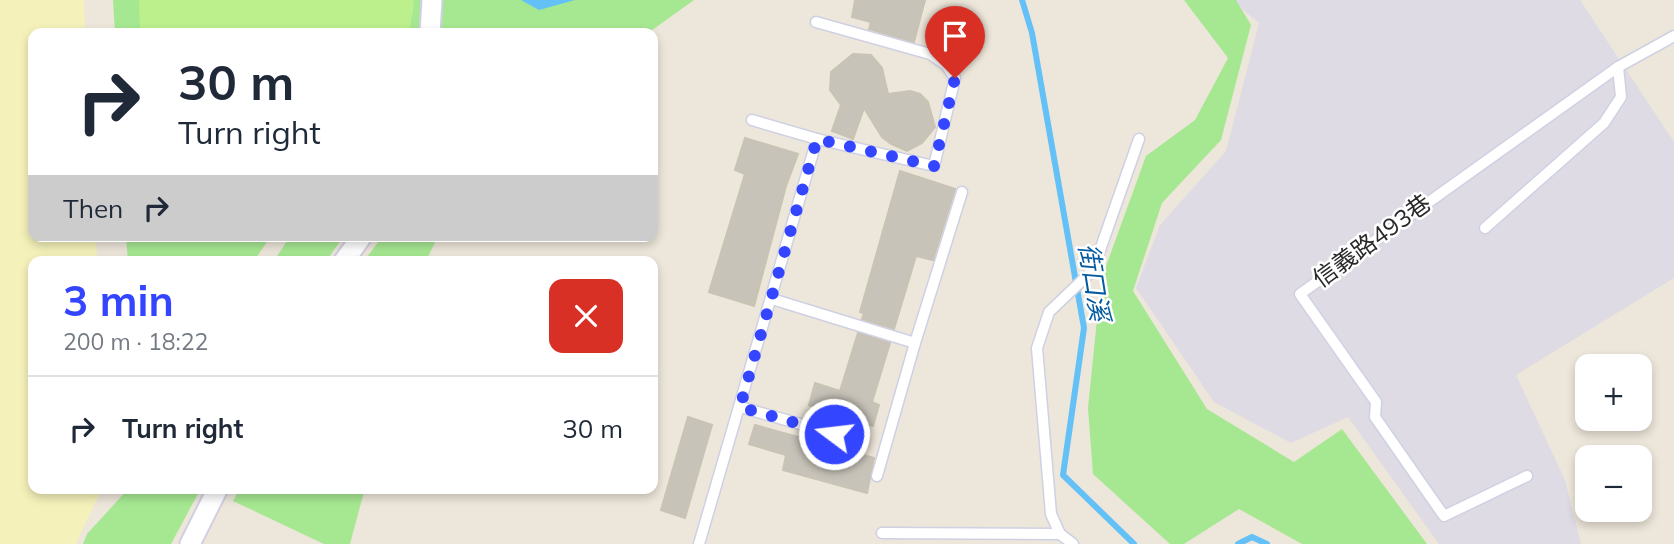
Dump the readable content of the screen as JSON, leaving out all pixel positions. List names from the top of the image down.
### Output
{
  "streets": {
    "lane": ["信義路493巷"]
  },
  "water": ["街口溪"],
  "page": {
    "turn": ["30 m", "Turn right"],
    "then": "Then",
    "heading": ["3 min", "200 m · 18:22"],
    "map_buttons": ["+", "−"],
    "list": [
      {
        "name": "Turn right",
        "value": "30 m"
      }
    ]
  }
}
